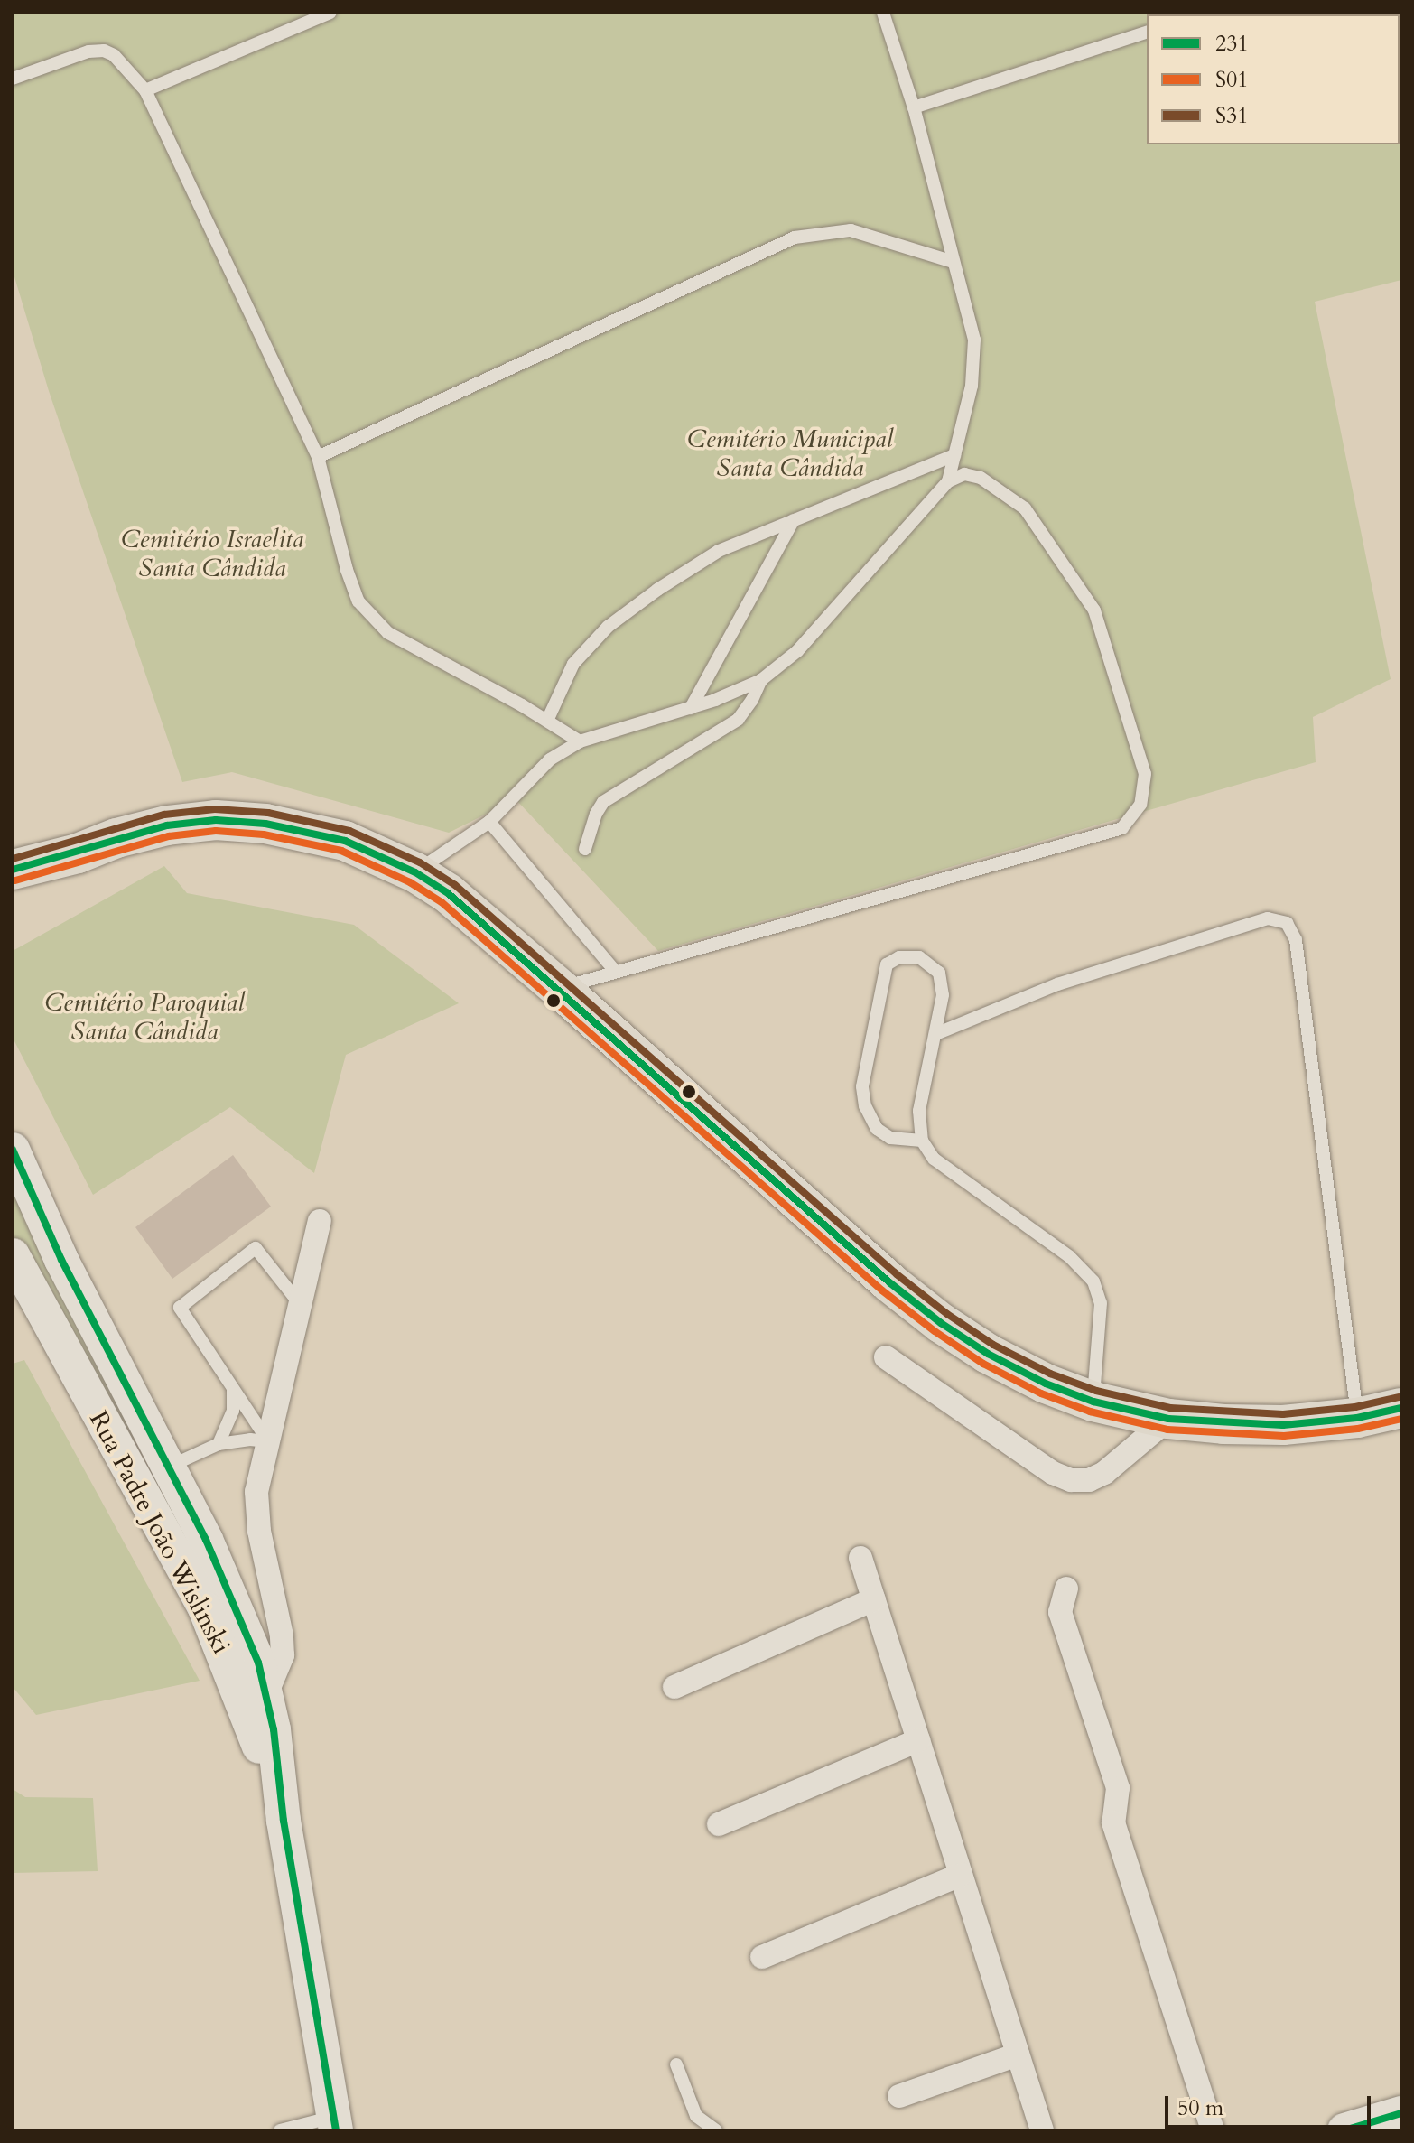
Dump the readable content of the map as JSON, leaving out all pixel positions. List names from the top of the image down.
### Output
{
  "streets": {
    "main road": ["Rua Padre João Wislinski"]
  },
  "parks": ["Cemitério Municipal Santa Cândida", "Cemitério Israelita Santa Cândida", "Cemitério Paroquial Santa Cândida"],
  "lines": ["transit line S31", "transit line 231", "transit line S01"],
  "legend": ["231", "S01", "S31"],
  "scale_bar": "50 m"
}
